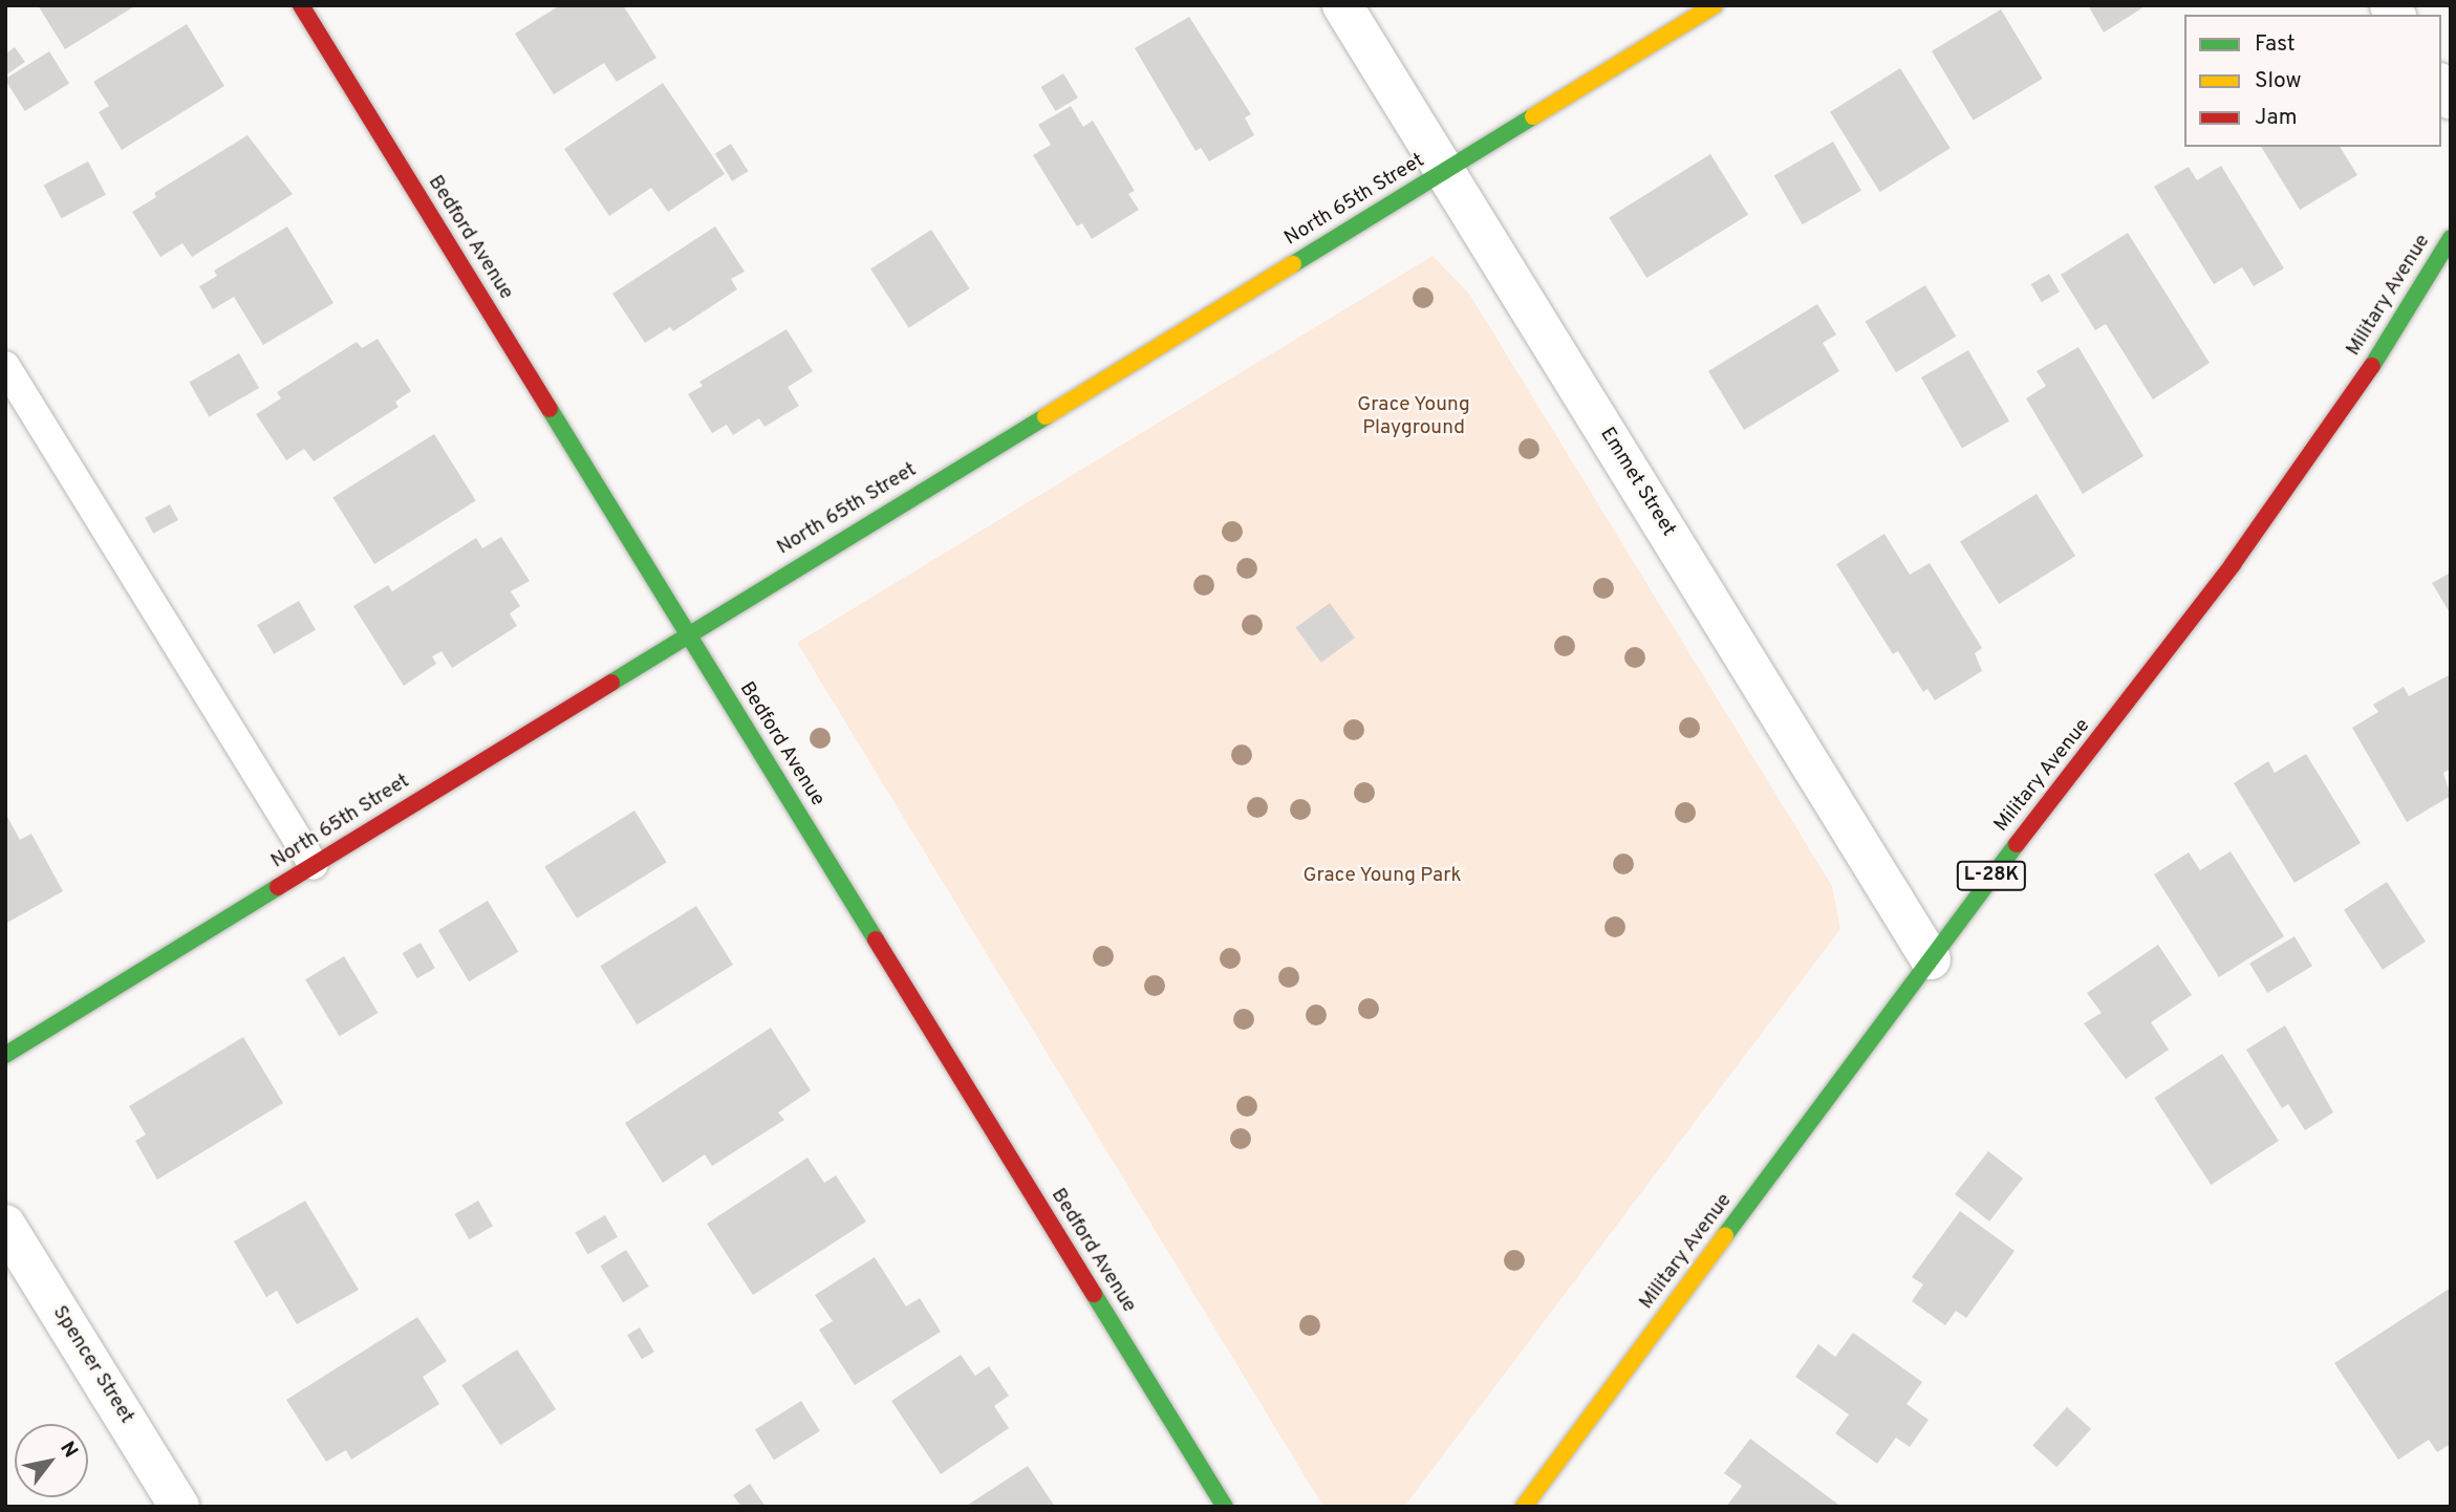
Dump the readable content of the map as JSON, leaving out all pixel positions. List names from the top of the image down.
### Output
{
  "streets": {
    "street": [
      "North 65th Street",
      "Bedford Avenue",
      "Military Avenue",
      "Emmet Street",
      "L-28K",
      "Spencer Street"
    ]
  },
  "crossings": [
    ["North 65th Street", "Bedford Avenue"],
    ["North 65th Street", "Emmet Street"],
    ["Military Avenue", "Emmet Street"]
  ],
  "parks": ["Grace Young Playground", "Grace Young Park"],
  "legend": ["Fast", "Slow", "Jam"],
  "north": "top right"
}
